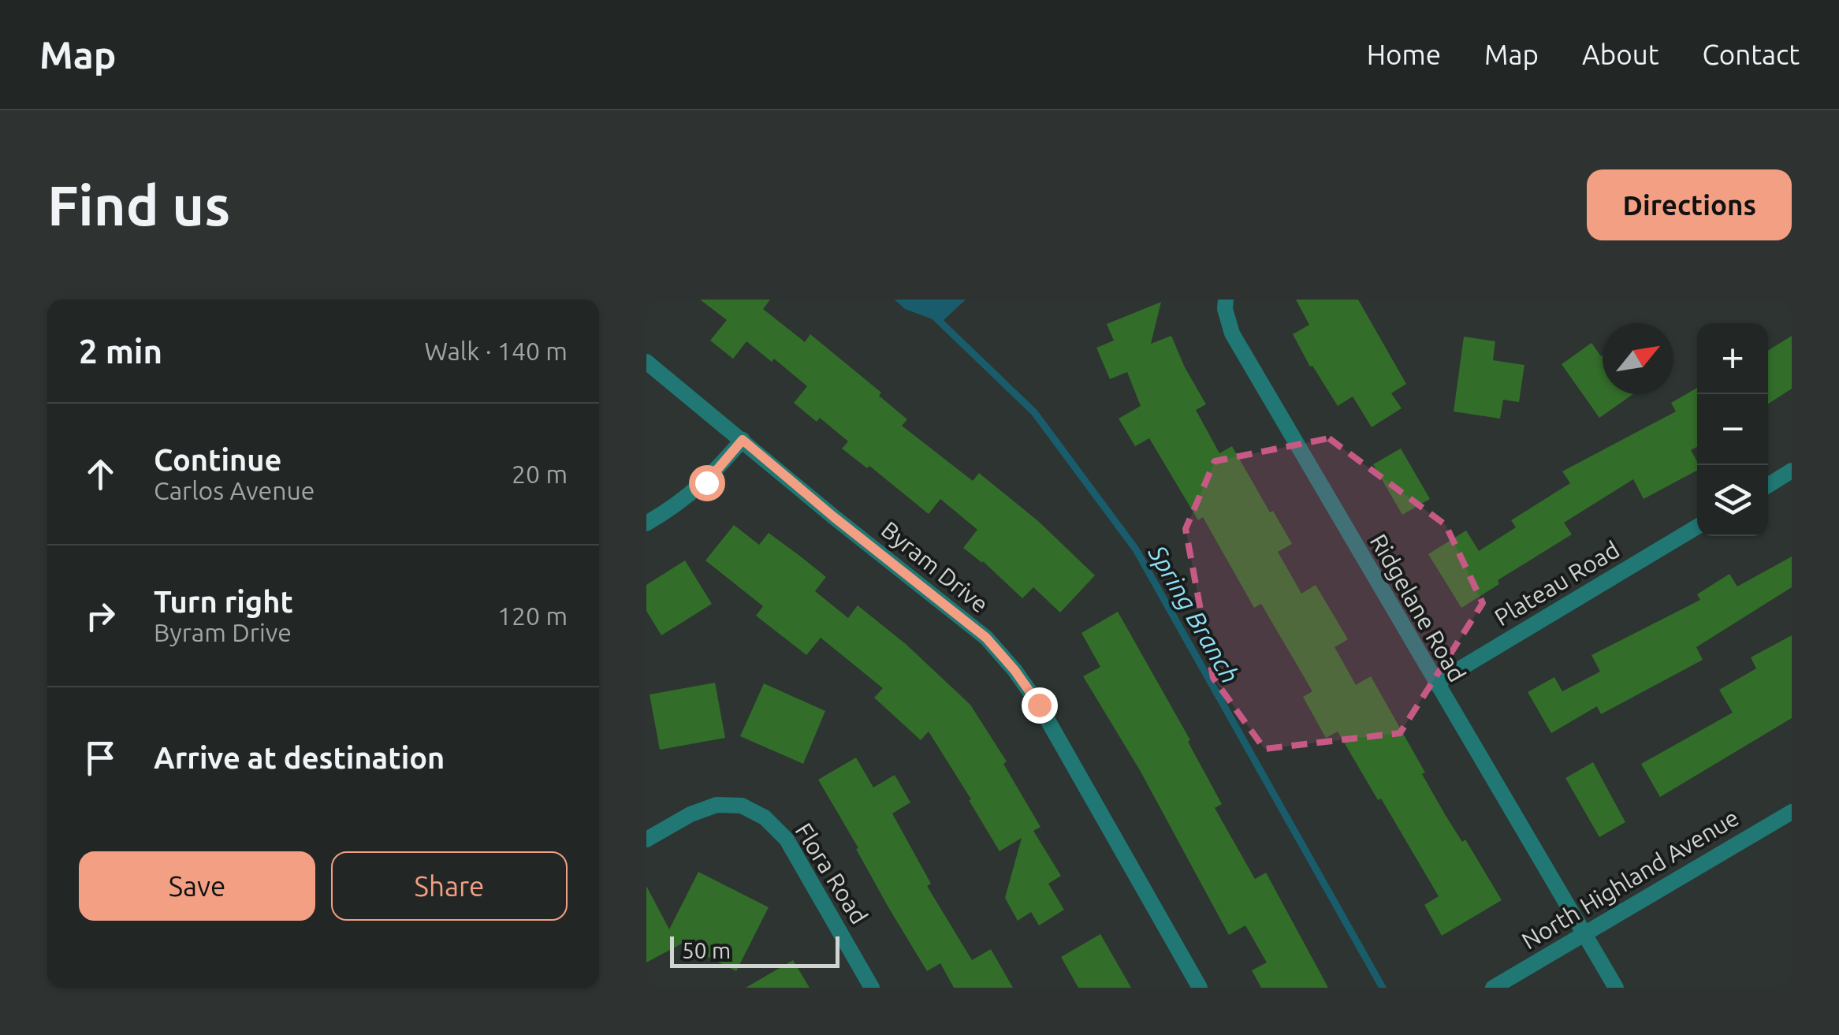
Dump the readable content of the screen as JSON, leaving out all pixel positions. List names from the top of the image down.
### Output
{
  "streets": {
    "street": [
      "Byram Drive",
      "Plateau Road",
      "Ridgelane Road",
      "Flora Road",
      "North Highland Avenue"
    ]
  },
  "crossings": [
    ["Plateau Road", "Ridgelane Road"],
    ["Ridgelane Road", "North Highland Avenue"]
  ],
  "water": ["Spring Branch"],
  "scale_bar": "50 m",
  "north": "top right",
  "page": {
    "header": "Map",
    "nav": [
      "Home",
      "Map",
      "About",
      "Contact"
    ],
    "buttons": [
      "Directions",
      ["Save", "Share"]
    ],
    "title": "Find us",
    "heading": ["2 min", "Walk · 140 m"],
    "map_buttons": ["+", "−"],
    "list": [
      ["Continue", "Carlos Avenue", "20 m"],
      ["Turn right", "Byram Drive", "120 m"],
      "Arrive at destination"
    ],
    "scale": "50 m"
  }
}
